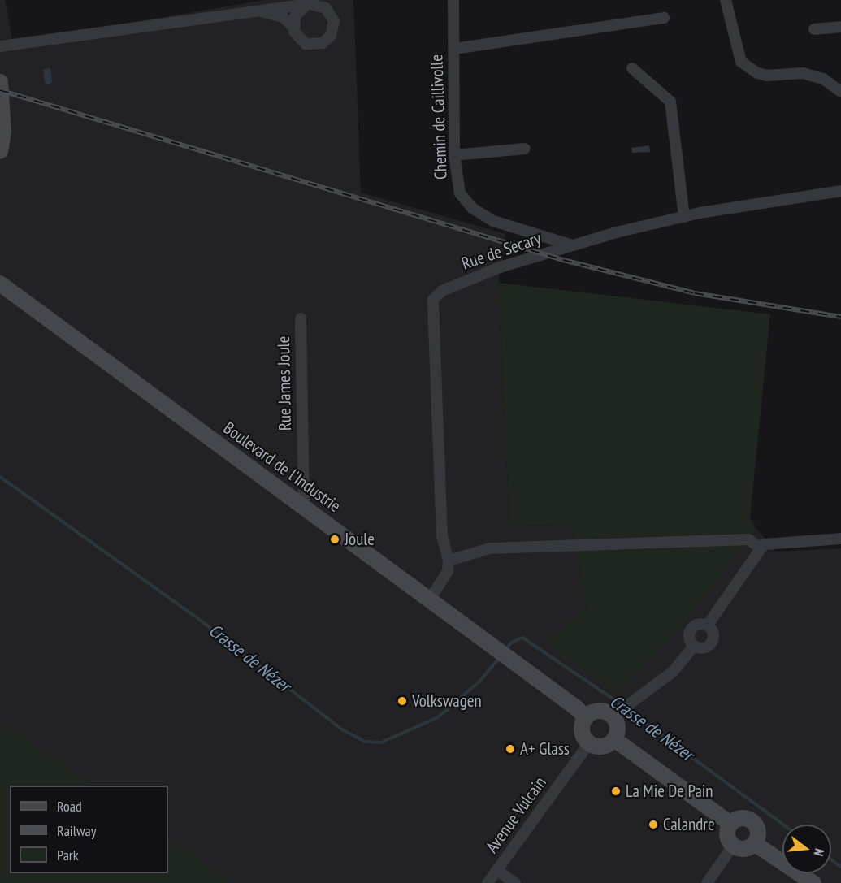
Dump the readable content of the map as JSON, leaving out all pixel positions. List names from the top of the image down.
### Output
{
  "streets": {
    "street": [
      "Chemin de Caillivolle",
      "Rue de Secary",
      "Rue James Joule",
      "Boulevard de l'Industrie",
      "Avenue Vulcain"
    ]
  },
  "crossings": [
    ["Chemin de Caillivolle", "Rue de Secary"],
    ["Rue James Joule", "Boulevard de l'Industrie"],
    ["Boulevard de l'Industrie", "Avenue Vulcain"]
  ],
  "water": ["Crasse de Nézer"],
  "places": [
    "Joule",
    "Volkswagen",
    "A+ Glass",
    "La Mie De Pain",
    "Calandre"
  ],
  "legend": ["Road", "Railway", "Park"],
  "north": "right"
}
